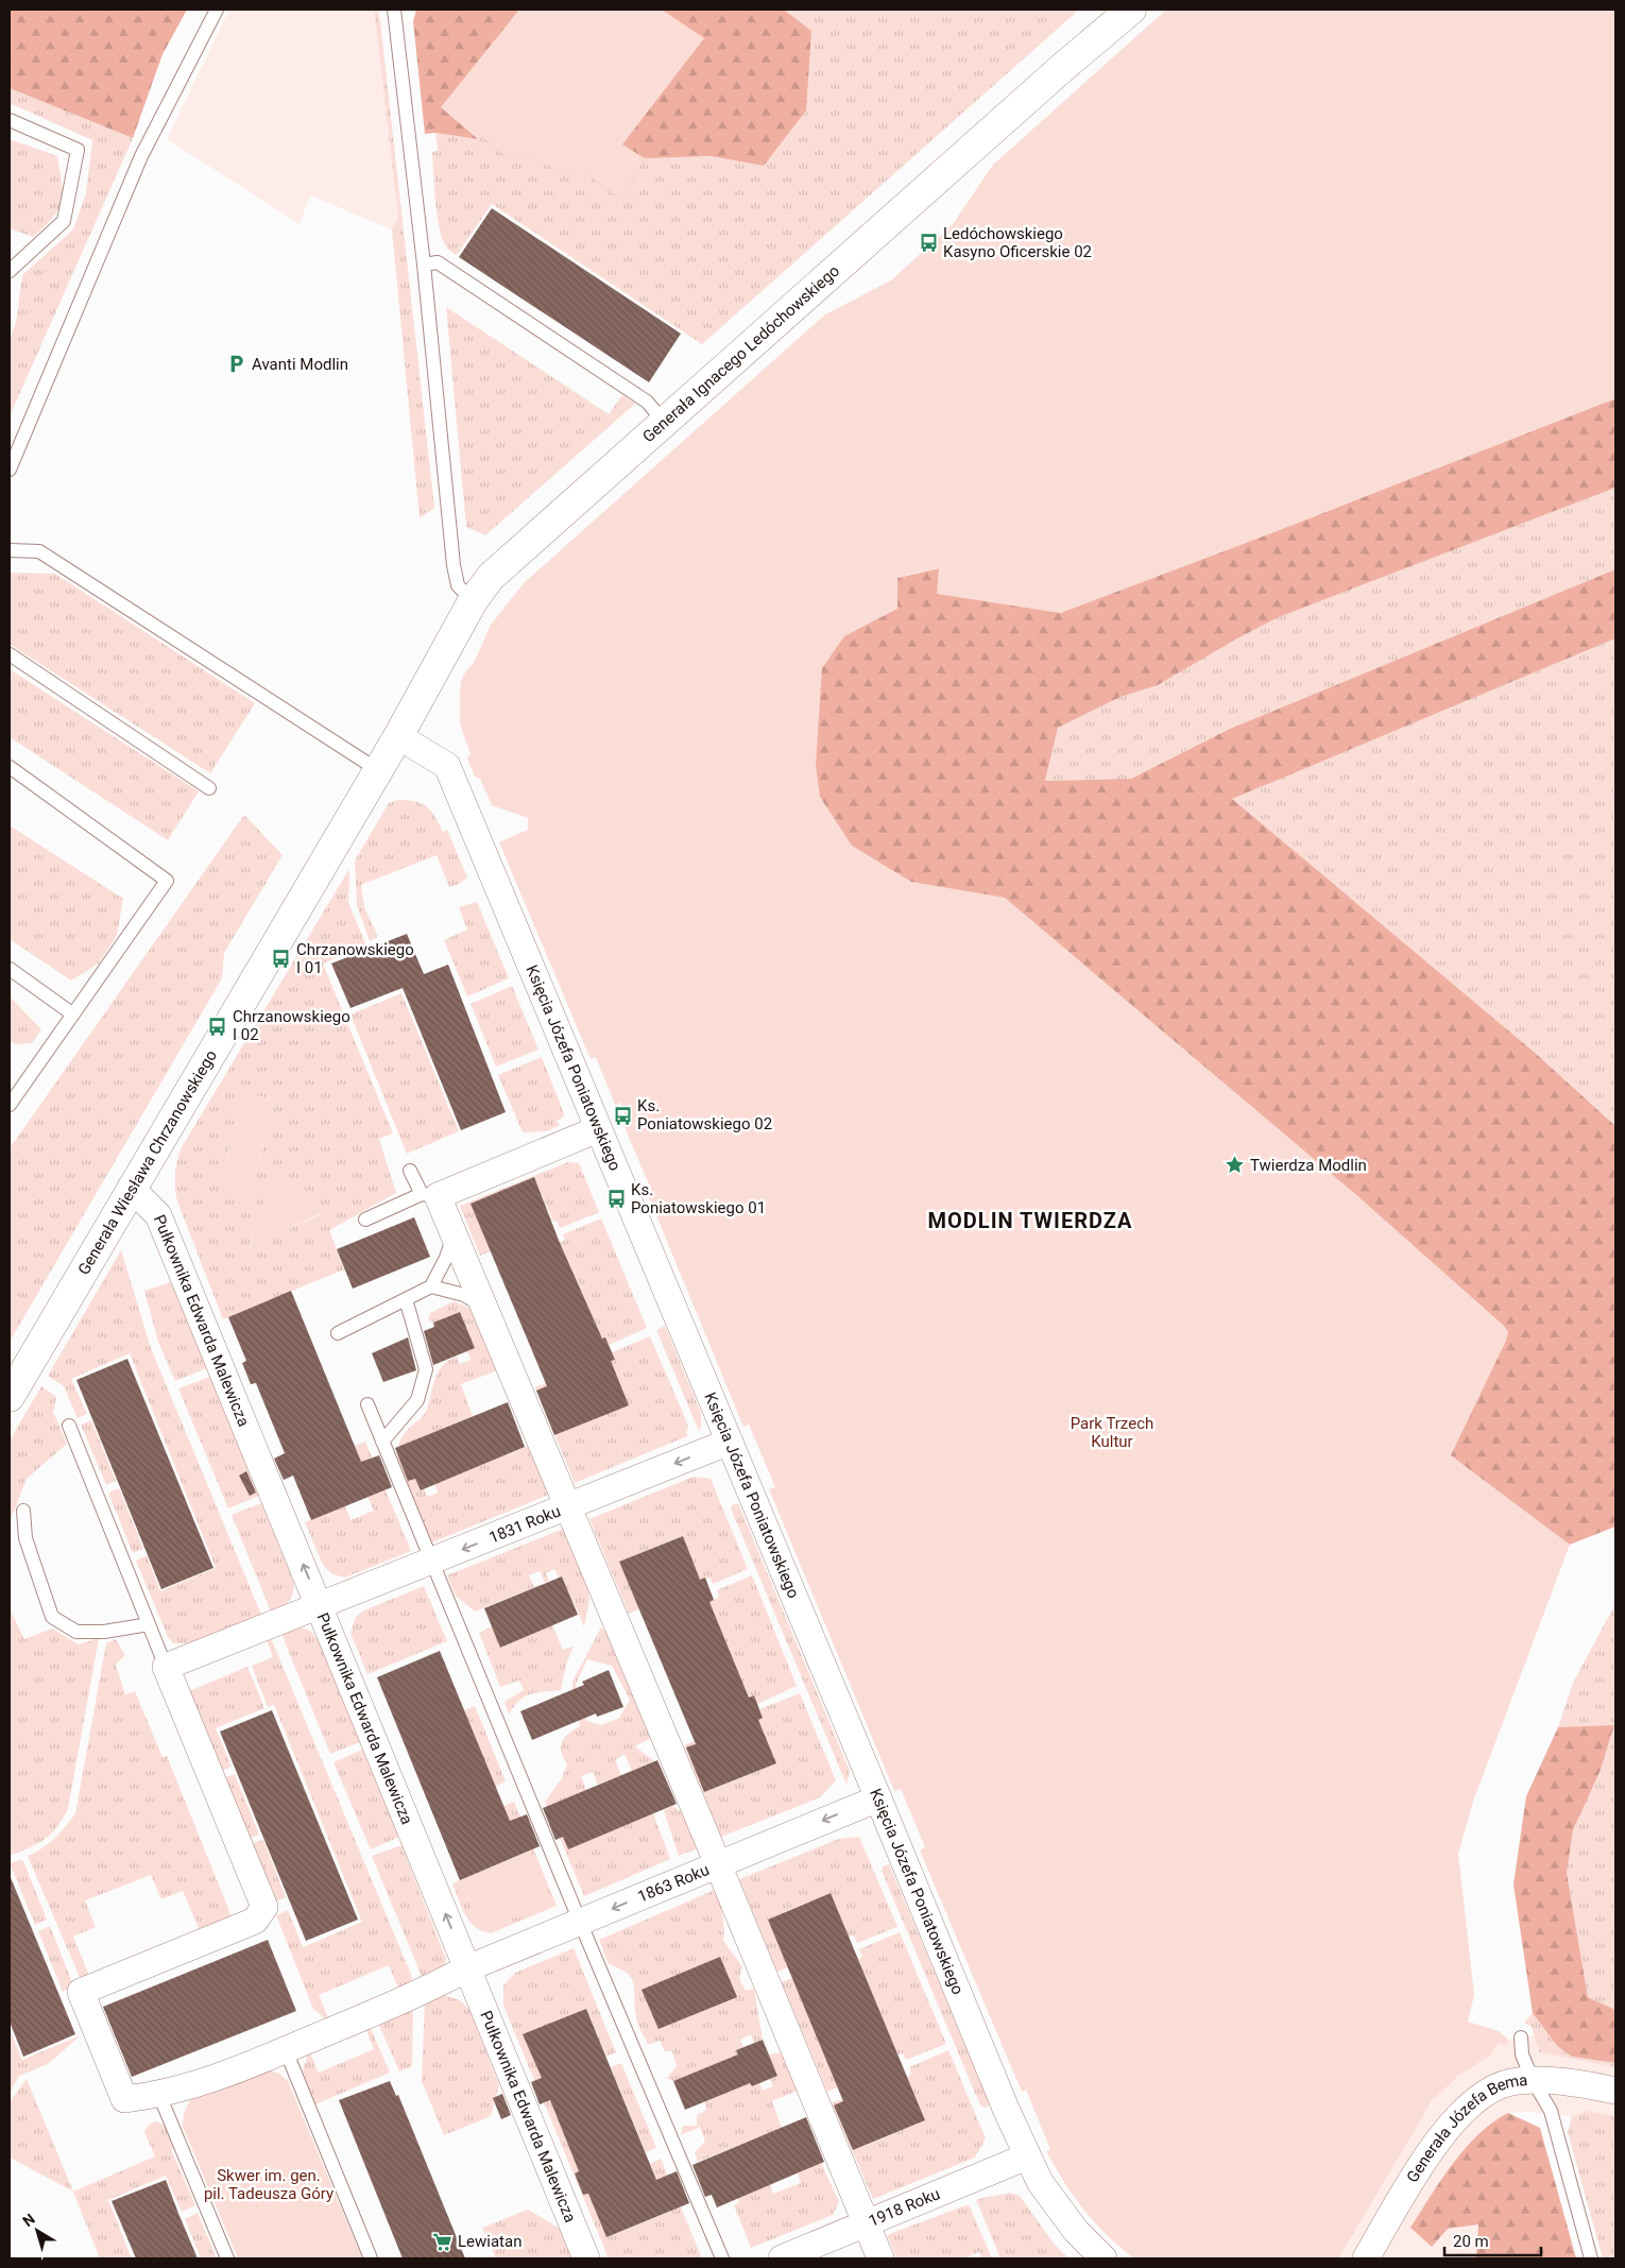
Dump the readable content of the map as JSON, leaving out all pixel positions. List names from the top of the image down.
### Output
{
  "streets": {
    "street": [
      "Generała Ignacego Ledóchowskiego",
      "Księcia Józefa Poniatowskiego",
      "Generała Wiesława Chrzanowskiego",
      "Pułkownika Edwarda Malewicza",
      "1831 Roku",
      "1863 Roku",
      "Generała Józefa Bema",
      "1918 Roku"
    ]
  },
  "crossings": [
    ["Generała Ignacego Ledóchowskiego", "Księcia Józefa Poniatowskiego"],
    ["Generała Ignacego Ledóchowskiego", "Generała Wiesława Chrzanowskiego"],
    ["Księcia Józefa Poniatowskiego", "Generała Wiesława Chrzanowskiego"],
    ["Księcia Józefa Poniatowskiego", "1831 Roku"],
    ["Księcia Józefa Poniatowskiego", "1863 Roku"],
    ["Księcia Józefa Poniatowskiego", "1918 Roku"],
    ["Generała Wiesława Chrzanowskiego", "Pułkownika Edwarda Malewicza"],
    ["Pułkownika Edwarda Malewicza", "1831 Roku"],
    ["Pułkownika Edwarda Malewicza", "1863 Roku"],
    ["1831 Roku", "1863 Roku"]
  ],
  "one_way": ["Pułkownika Edwarda Malewicza", "1831 Roku"],
  "districts": ["MODLIN TWIERDZA"],
  "parks": ["Park Trzech Kultur", "Skwer im. gen. pil. Tadeusza Góry"],
  "places": {
    "bus stop": [
      "Ledóchowskiego Kasyno Oficerskie 02",
      "Chrzanowskiego I 01",
      "Chrzanowskiego I 02",
      "Ks. Poniatowskiego 02",
      "Ks. Poniatowskiego 01"
    ],
    "parking": ["Avanti Modlin"],
    "place": ["Twierdza Modlin"],
    "supermarket": ["Lewiatan"]
  },
  "scale_bar": "20 m",
  "north": "top left"
}
